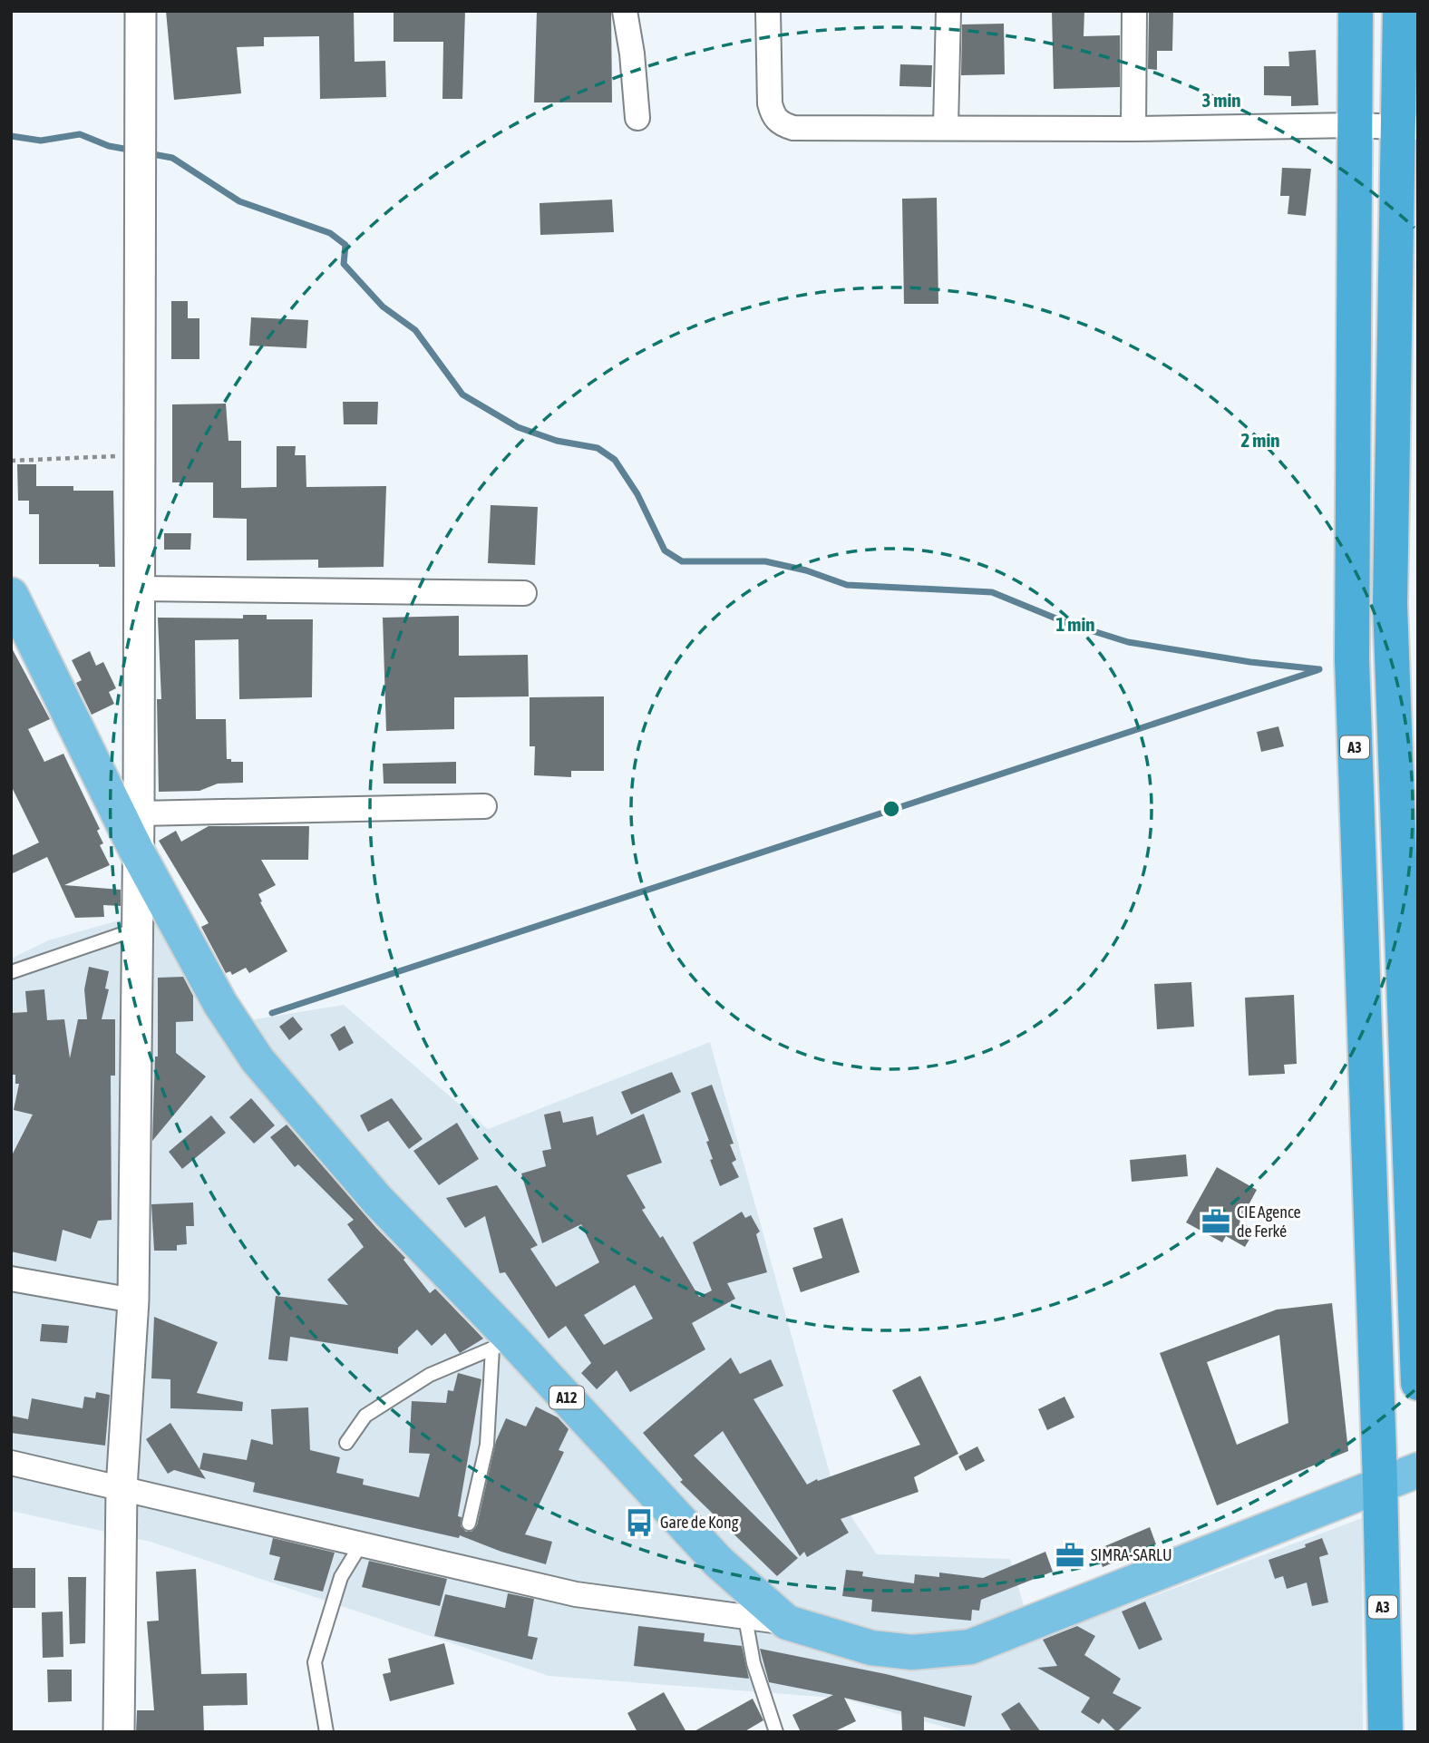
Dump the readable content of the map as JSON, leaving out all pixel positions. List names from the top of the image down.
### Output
{
  "streets": {
    "highway": ["A3"],
    "main road": ["A12"]
  },
  "crossings": [
    ["A3", "A12"]
  ],
  "places": {
    "office": ["CIE Agence de Ferké", "SIMRA-SARLU"],
    "bus stop": ["Gare de Kong"]
  },
  "rings": ["3 min", "2 min", "1 min"]
}
